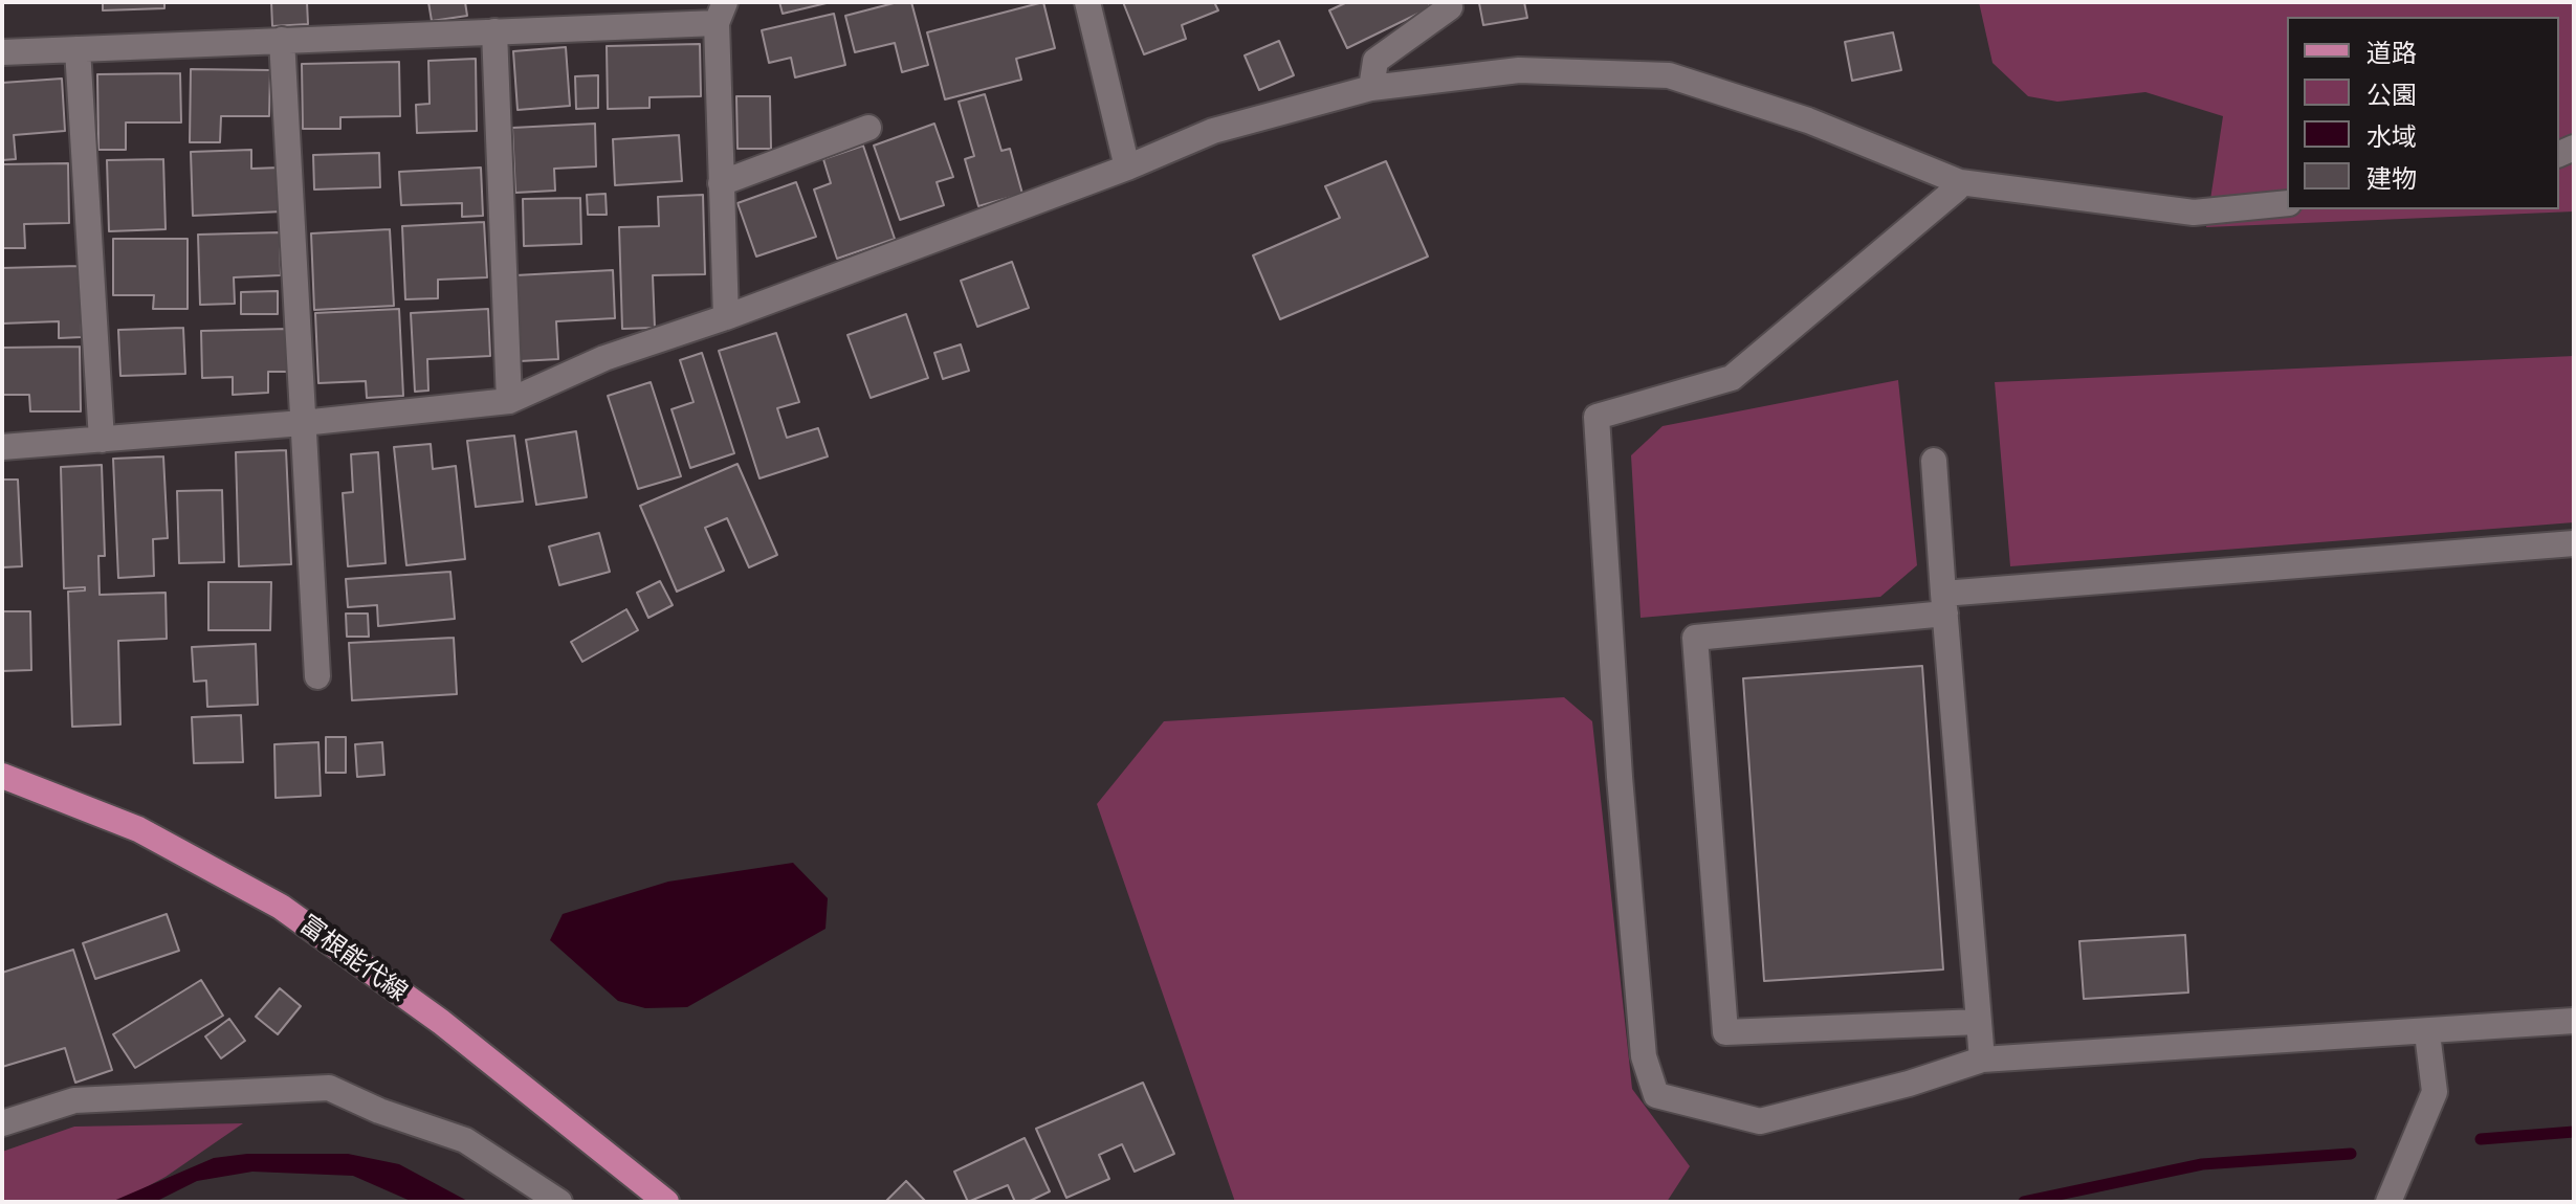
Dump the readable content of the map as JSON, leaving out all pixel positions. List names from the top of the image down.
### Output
{
  "streets": {
    "main road": ["富根能代線"]
  },
  "legend": [
    "道路",
    "公園",
    "水域",
    "建物"
  ]
}
